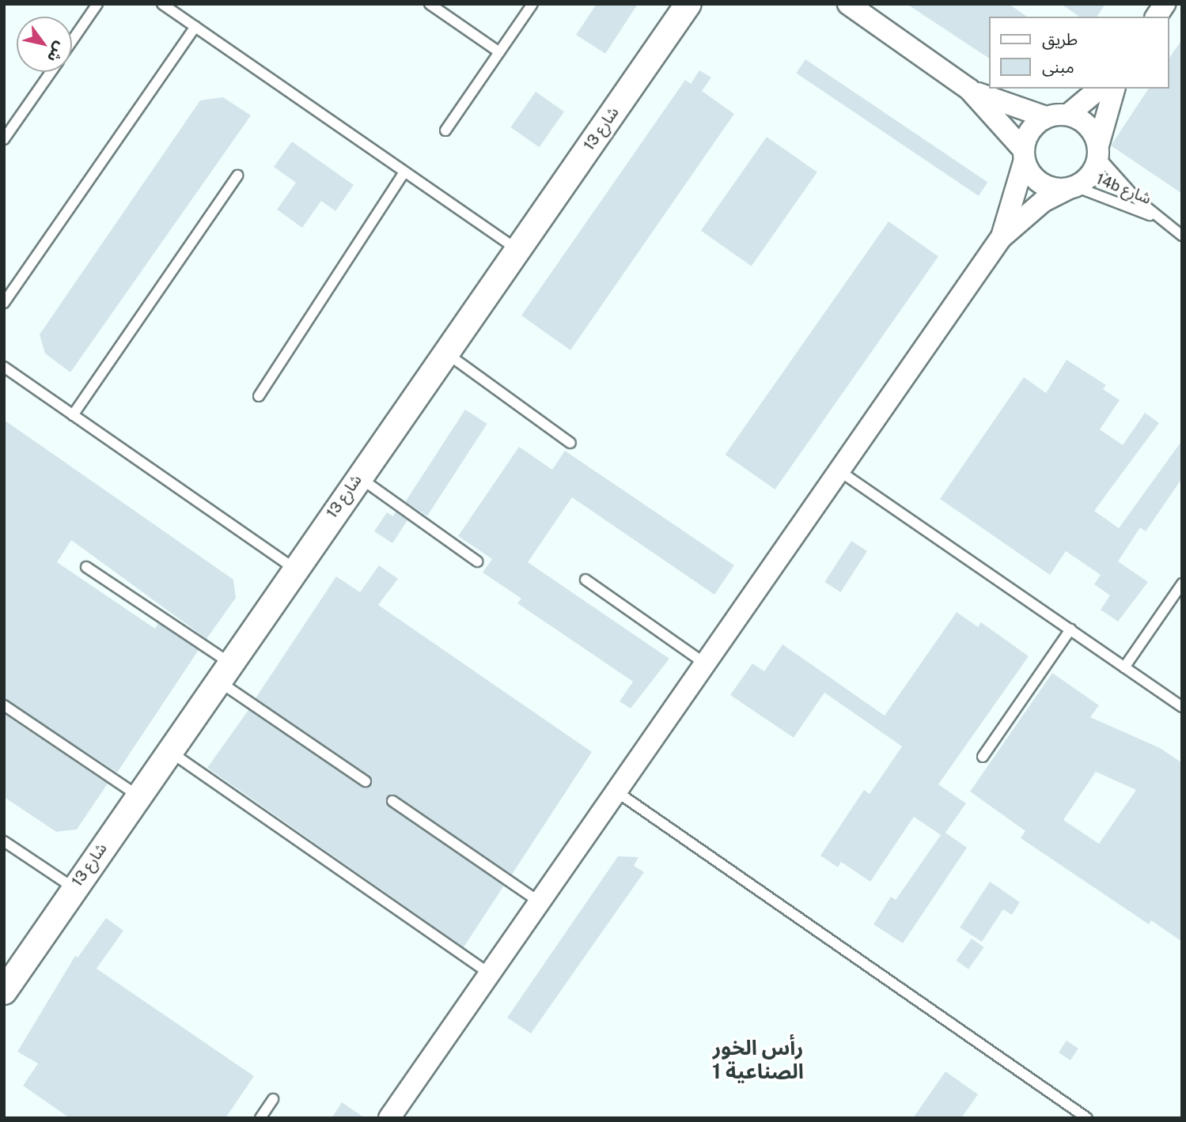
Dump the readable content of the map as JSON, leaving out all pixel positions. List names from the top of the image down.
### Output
{
  "streets": {
    "street": ["شارع 13"],
    "lane": ["14b شارع"]
  },
  "districts": ["رأس الخور الصناعية 1"],
  "legend": ["طريق", "مبنى"],
  "north": "bottom right"
}
